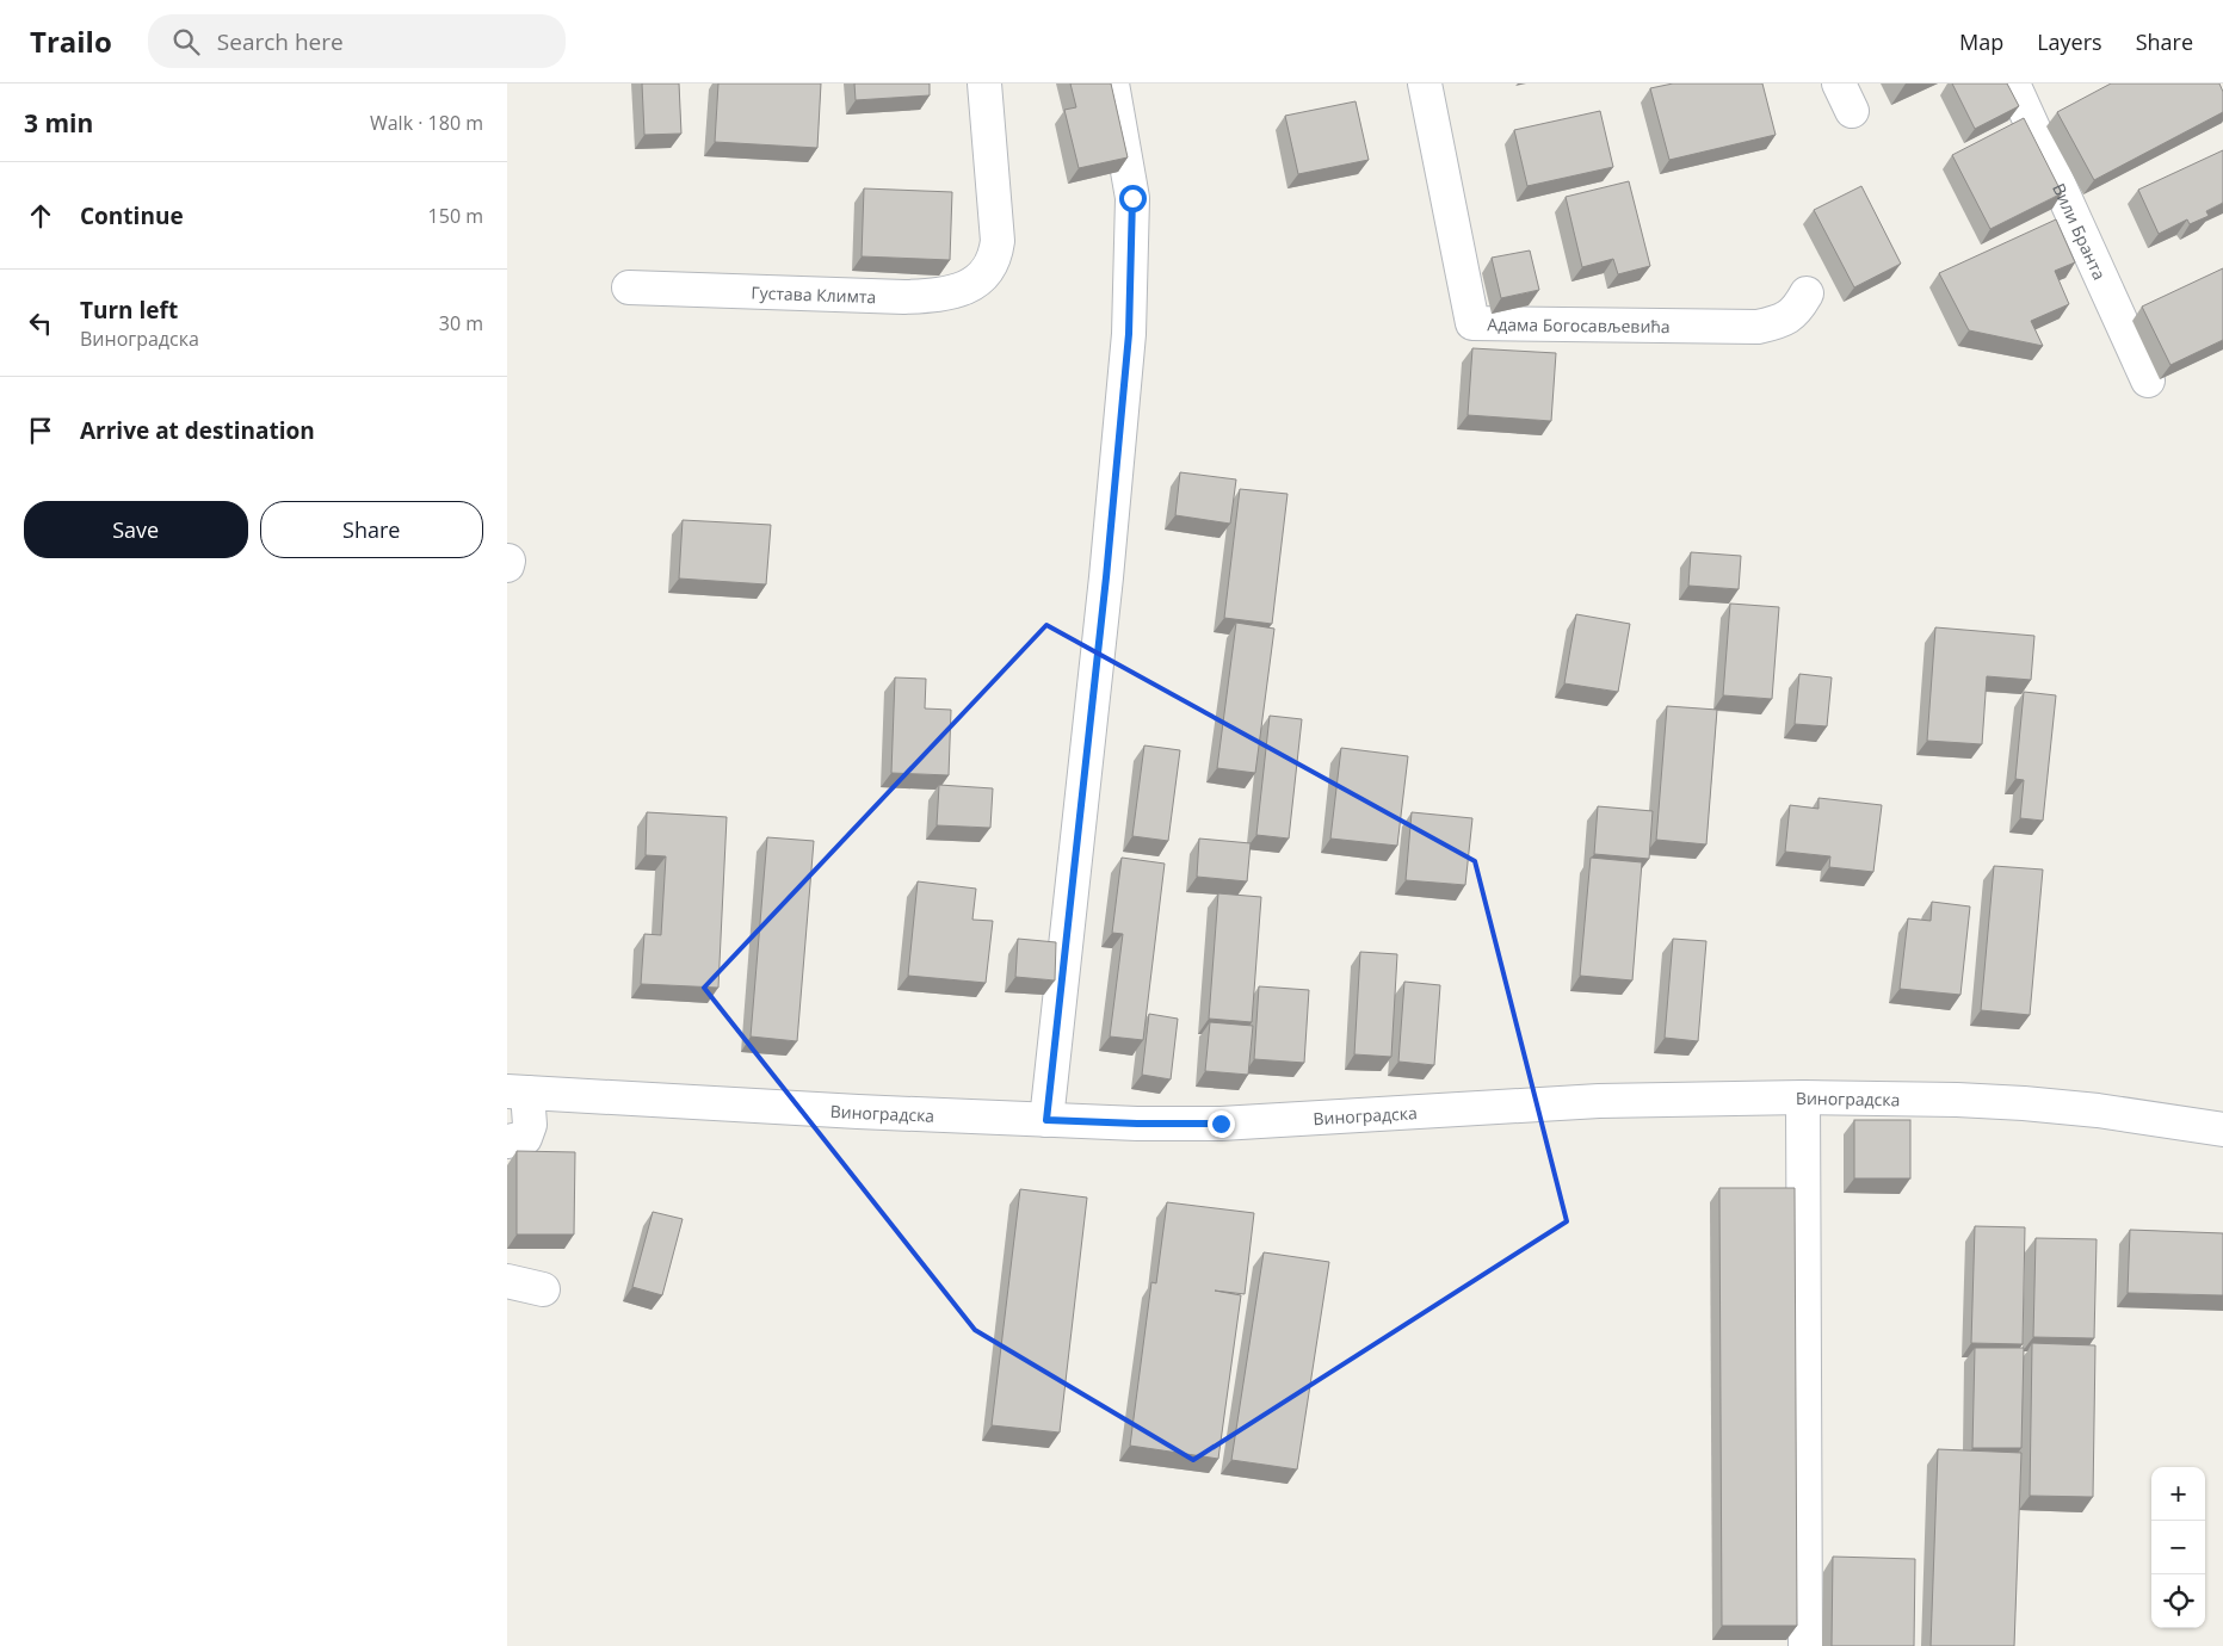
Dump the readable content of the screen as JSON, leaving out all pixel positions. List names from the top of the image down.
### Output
{
  "streets": {
    "street": [
      "Вили Бранта",
      "Густава Климта",
      "Адама Богосављевића",
      "Виноградска"
    ]
  },
  "page": {
    "header": "Trailo",
    "search": "Search here",
    "nav": ["Map", "Layers", "Share"],
    "heading": ["3 min", "Walk · 180 m"],
    "list": [
      ["Continue", "150 m"],
      ["Turn left", "Виноградска", "30 m"],
      "Arrive at destination"
    ],
    "buttons": ["Save", "Share"],
    "map_buttons": ["+", "−"]
  }
}
